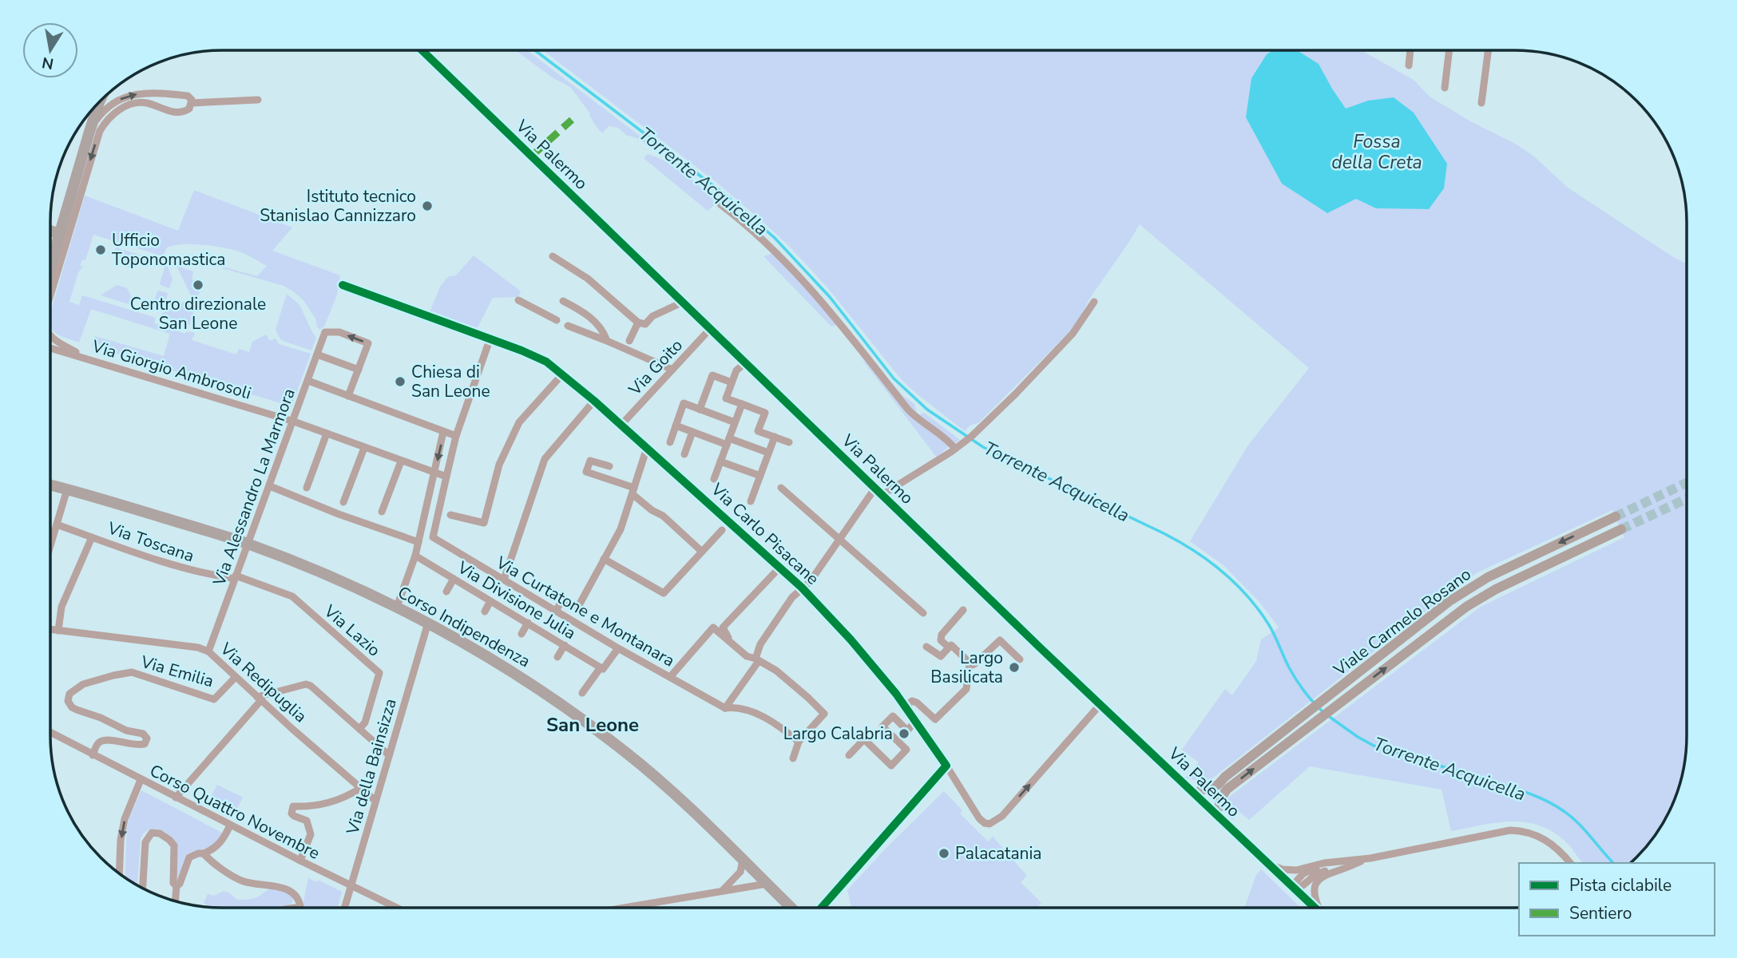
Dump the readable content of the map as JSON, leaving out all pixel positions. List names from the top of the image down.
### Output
{
  "streets": {
    "main road": ["Via Palermo", "Viale Carmelo Rosano", "Corso Indipendenza"],
    "street": [
      "Via Goito",
      "Via Giorgio Ambrosoli",
      "Via Alessandro La Marmora",
      "Via Carlo Pisacane",
      "Via Toscana",
      "Via Divisione Julia",
      "Via Curtatone e Montanara",
      "Via Lazio",
      "Via Emilia",
      "Via Redipuglia",
      "Via della Bainsizza",
      "Corso Quattro Novembre"
    ]
  },
  "crossings": [
    ["Via Palermo", "Via Goito"],
    ["Via Palermo", "Via Carlo Pisacane"],
    ["Via Palermo", "Viale Carmelo Rosano"],
    ["Via Goito", "Via Carlo Pisacane"],
    ["Via Giorgio Ambrosoli", "Via Alessandro La Marmora"],
    ["Via Giorgio Ambrosoli", "Via Curtatone e Montanara"],
    ["Via Alessandro La Marmora", "Via Toscana"],
    ["Via Alessandro La Marmora", "Corso Indipendenza"],
    ["Via Alessandro La Marmora", "Via Lazio"],
    ["Via Alessandro La Marmora", "Via Redipuglia"],
    ["Via Toscana", "Via Lazio"],
    ["Via Toscana", "Via Redipuglia"],
    ["Corso Indipendenza", "Via della Bainsizza"],
    ["Via Emilia", "Via Redipuglia"],
    ["Via Emilia", "Corso Quattro Novembre"],
    ["Via Redipuglia", "Via della Bainsizza"],
    ["Via della Bainsizza", "Corso Quattro Novembre"]
  ],
  "districts": ["San Leone"],
  "water": ["Fossa della Creta", "Torrente Acquicella"],
  "places": [
    "Istituto tecnico Stanislao Cannizzaro",
    "Ufficio Toponomastica",
    "Centro direzionale San Leone",
    "Chiesa di San Leone",
    "Largo Basilicata",
    "Largo Calabria",
    "Palacatania"
  ],
  "legend": ["Pista ciclabile", "Sentiero"],
  "north": "bottom"
}
